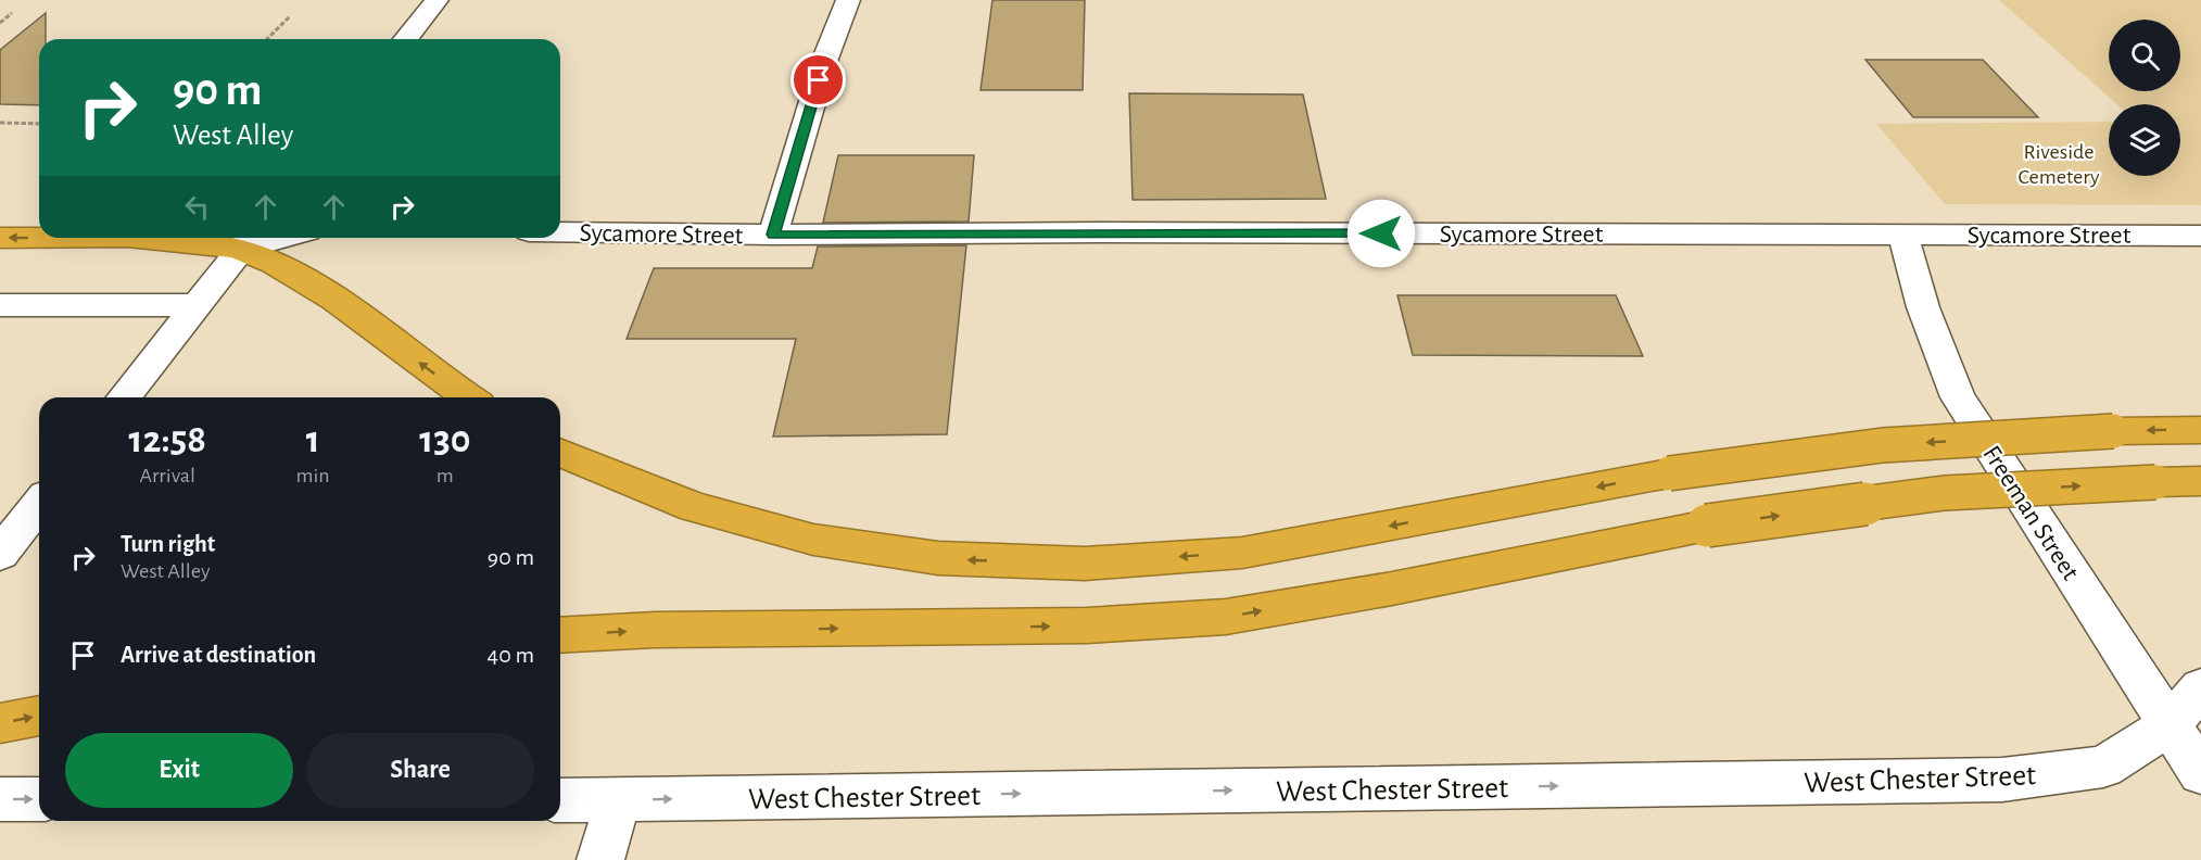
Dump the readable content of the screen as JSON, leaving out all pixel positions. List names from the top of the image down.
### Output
{
  "streets": {
    "street": ["Sycamore Street", "Freeman Street", "West Chester Street"]
  },
  "crossings": [
    ["Sycamore Street", "Freeman Street"],
    ["Freeman Street", "West Chester Street"]
  ],
  "one_way": ["West Chester Street"],
  "parks": ["Riveside Cemetery"],
  "page": {
    "turn": ["90 m", "West Alley"],
    "eta": [
      "12:58",
      "Arrival",
      "1",
      "min",
      "130",
      "m"
    ],
    "list": [
      {
        "name": "Turn right",
        "note": "West Alley",
        "value": "90 m"
      },
      {
        "name": "Arrive at destination",
        "value": "40 m"
      }
    ],
    "buttons": ["Exit", "Share"]
  }
}
